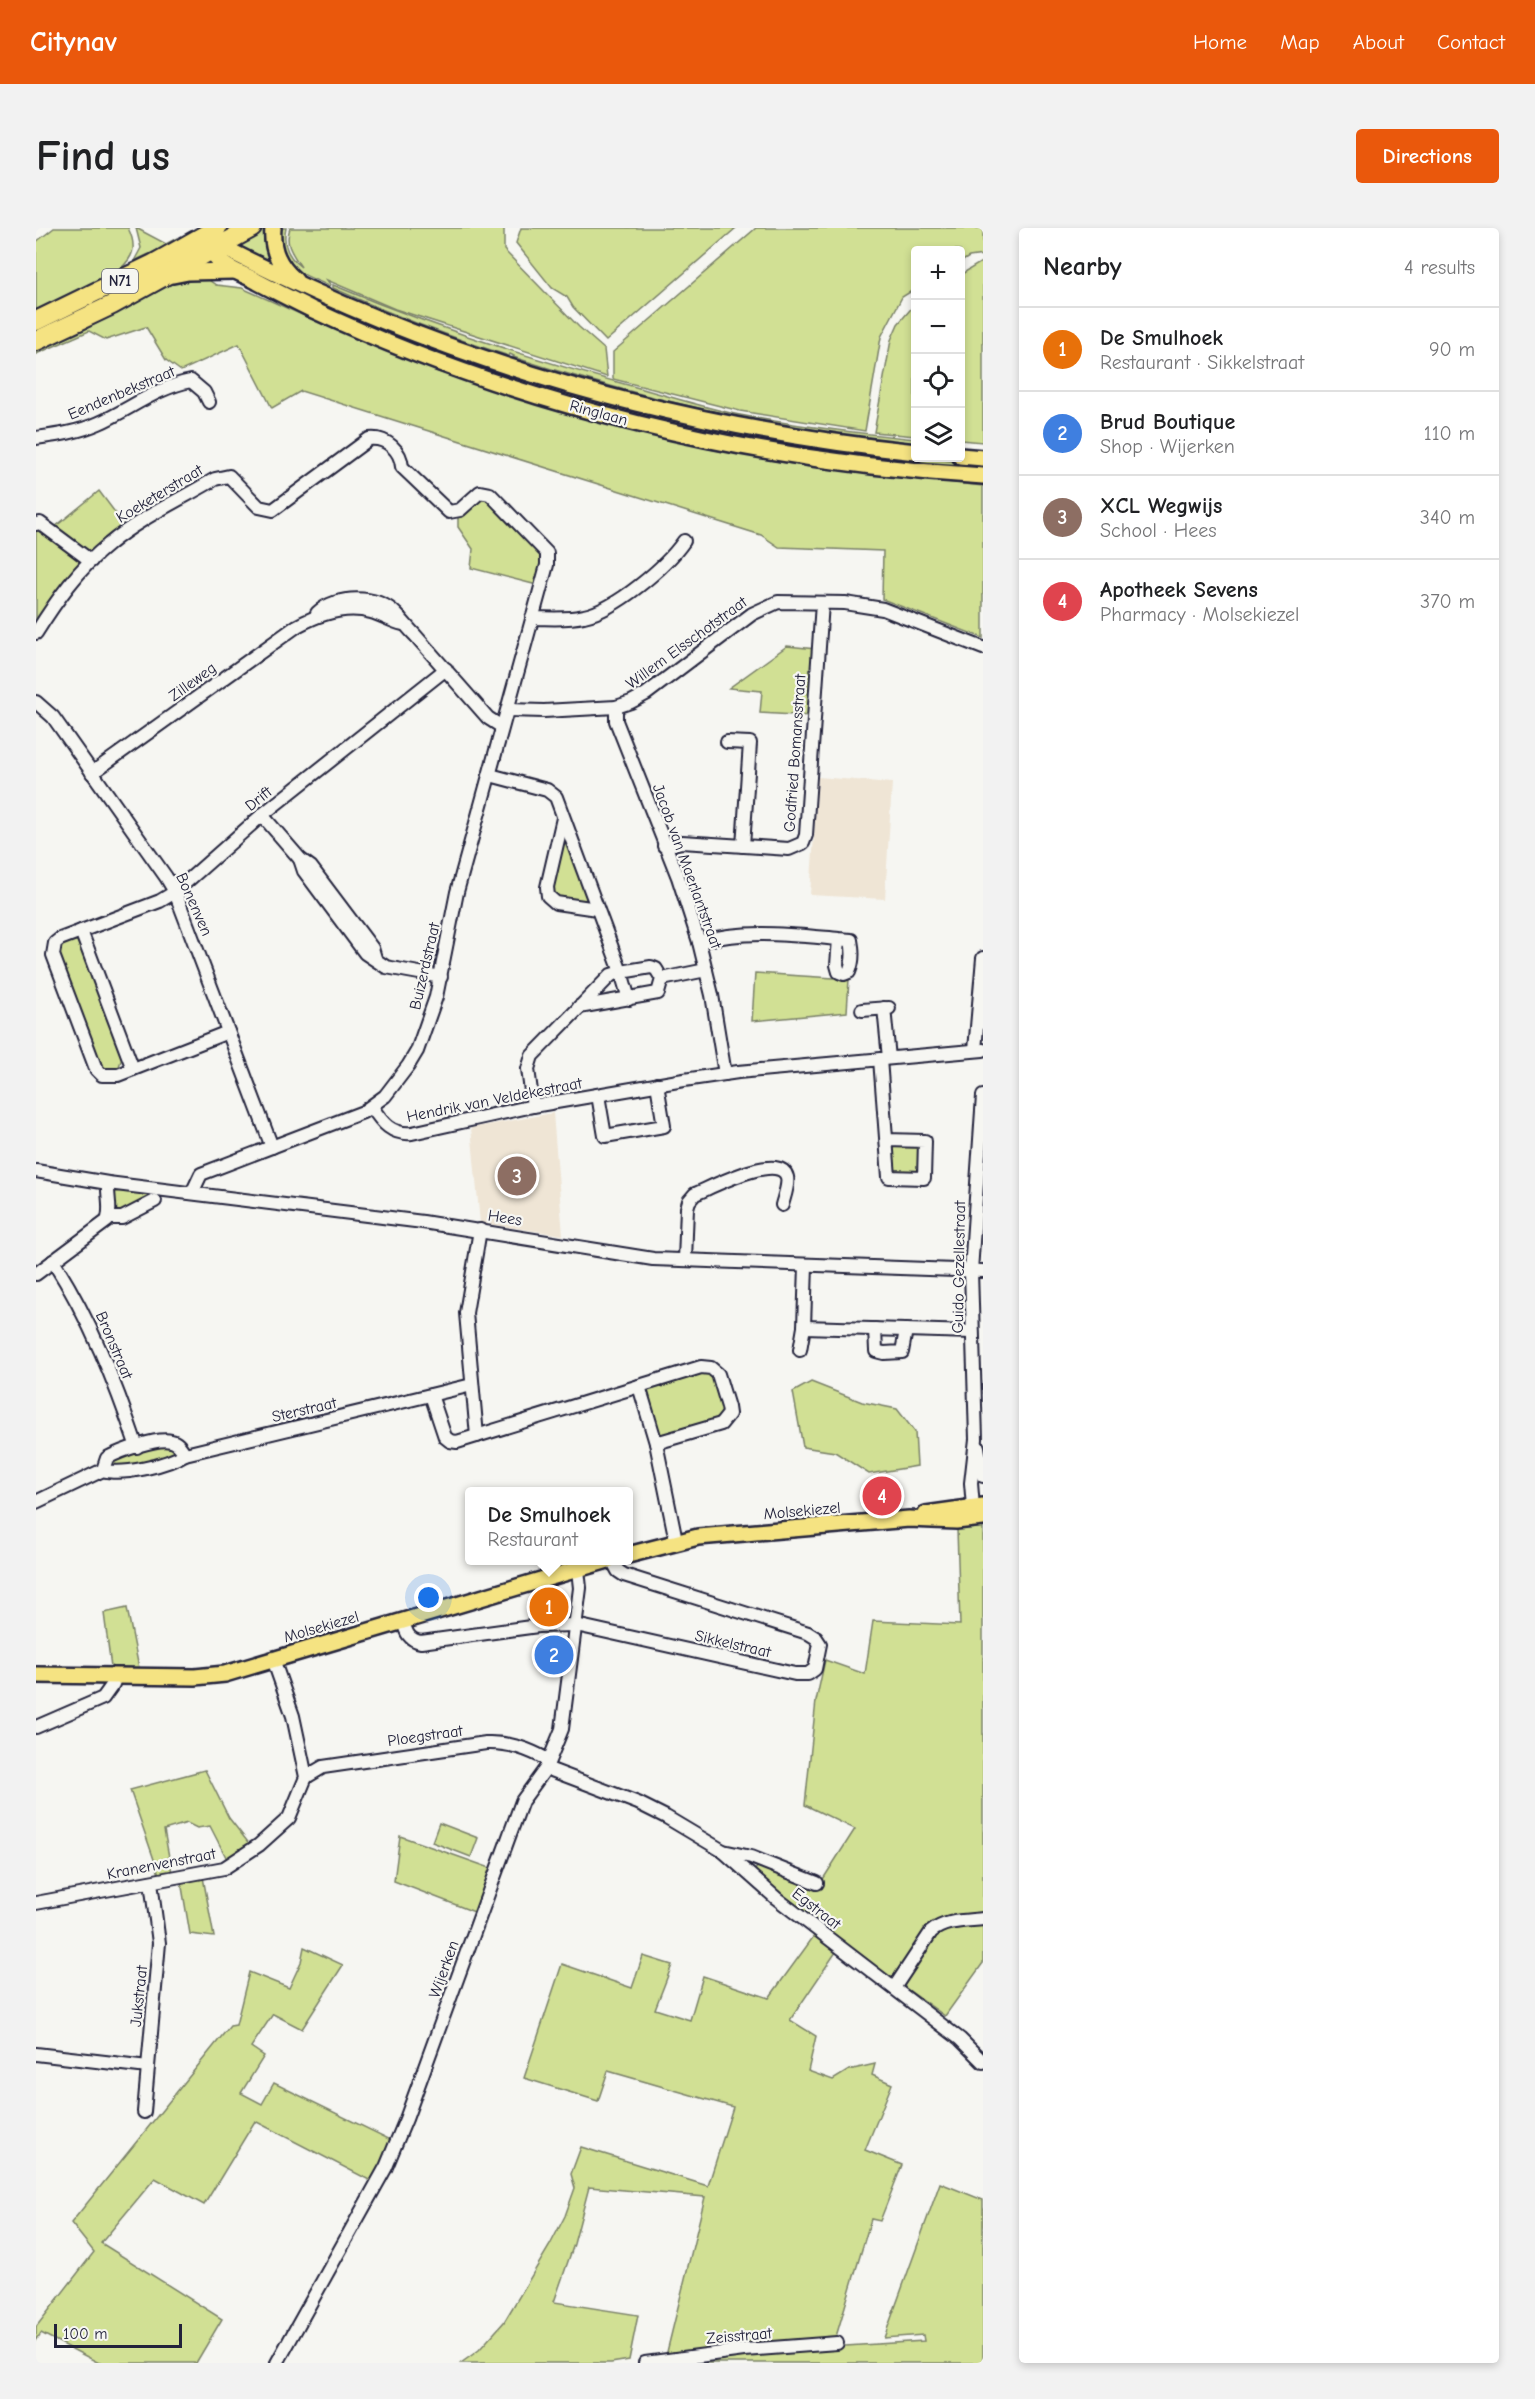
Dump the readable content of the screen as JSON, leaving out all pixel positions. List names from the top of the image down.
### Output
{
  "streets": {
    "highway": ["N71", "Ringlaan"],
    "main road": ["Molsekiezel"],
    "street": [
      "Eendenbekstraat",
      "Koeketerstraat",
      "Willem Elsschotstraat",
      "Zilleweg",
      "Godfried Bomansstraat",
      "Drift",
      "Jacob van Maerlantstraat",
      "Bonenven",
      "Buizerdstraat",
      "Hendrik van Veldekestraat",
      "Hees",
      "Guido Gezellestraat",
      "Bronstraat",
      "Sterstraat",
      "Sikkelstraat",
      "Ploegstraat",
      "Kranenvenstraat",
      "Egstraat",
      "Wijerken",
      "Jukstraat",
      "Zeisstraat"
    ]
  },
  "crossings": [
    ["N71", "Ringlaan"],
    ["Koeketerstraat", "Buizerdstraat"],
    ["Willem Elsschotstraat", "Godfried Bomansstraat"],
    ["Willem Elsschotstraat", "Jacob van Maerlantstraat"],
    ["Willem Elsschotstraat", "Buizerdstraat"],
    ["Zilleweg", "Drift"],
    ["Zilleweg", "Bonenven"],
    ["Zilleweg", "Buizerdstraat"],
    ["Godfried Bomansstraat", "Jacob van Maerlantstraat"],
    ["Drift", "Bonenven"],
    ["Jacob van Maerlantstraat", "Hendrik van Veldekestraat"],
    ["Bonenven", "Buizerdstraat"],
    ["Buizerdstraat", "Hendrik van Veldekestraat"],
    ["Buizerdstraat", "Hees"],
    ["Hees", "Guido Gezellestraat"],
    ["Guido Gezellestraat", "Molsekiezel"],
    ["Bronstraat", "Sterstraat"],
    ["Molsekiezel", "Sikkelstraat"],
    ["Molsekiezel", "Wijerken"],
    ["Sikkelstraat", "Wijerken"],
    ["Ploegstraat", "Kranenvenstraat"],
    ["Ploegstraat", "Egstraat"],
    ["Ploegstraat", "Wijerken"],
    ["Kranenvenstraat", "Jukstraat"],
    ["Egstraat", "Wijerken"]
  ],
  "scale_bar": "100 m",
  "page": {
    "header": "Citynav",
    "nav": [
      "Home",
      "Map",
      "About",
      "Contact"
    ],
    "buttons": "Directions",
    "title": "Find us",
    "heading": ["Nearby", "4 results"],
    "map_buttons": ["+", "−"],
    "list": [
      {
        "mark": "1",
        "name": "De Smulhoek",
        "note": "Restaurant · Sikkelstraat",
        "value": "90 m"
      },
      {
        "mark": "2",
        "name": "Brud Boutique",
        "note": "Shop · Wijerken",
        "value": "110 m"
      },
      {
        "mark": "3",
        "name": "XCL Wegwijs",
        "note": "School · Hees",
        "value": "340 m"
      },
      {
        "mark": "4",
        "name": "Apotheek Sevens",
        "note": "Pharmacy · Molsekiezel",
        "value": "370 m"
      }
    ],
    "pins": [
      "3",
      "4",
      "1",
      "2"
    ],
    "popup": ["De Smulhoek", "Restaurant"],
    "scale": "100 m"
  }
}
